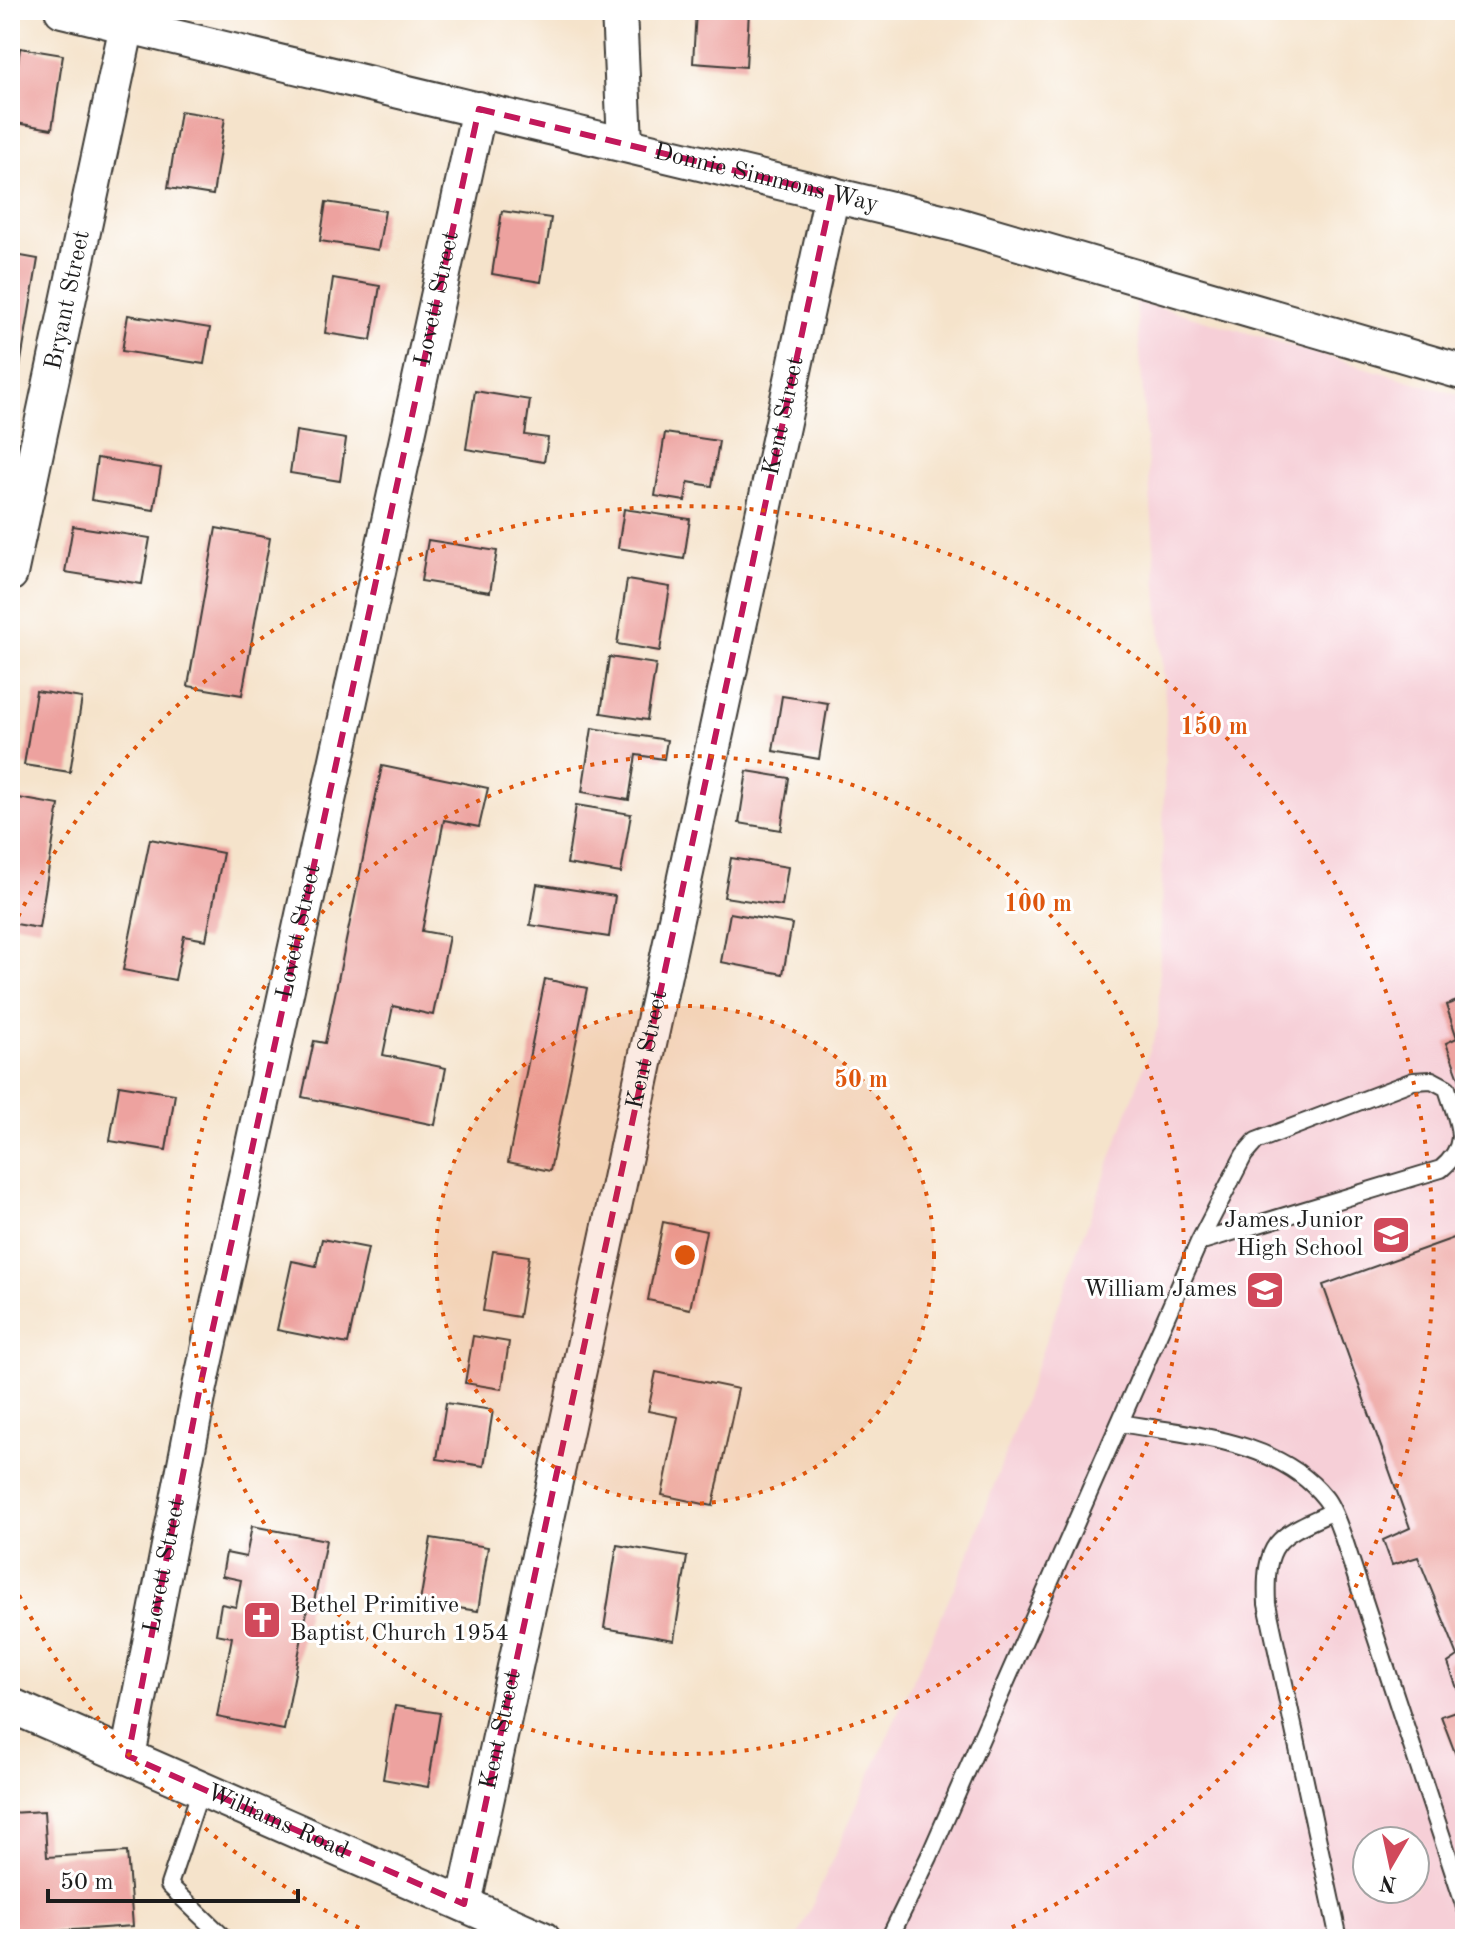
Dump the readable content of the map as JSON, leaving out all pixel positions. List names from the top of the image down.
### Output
{
  "streets": {
    "street": [
      "Donnie Simmons Way",
      "Lovett Street",
      "Bryant Street",
      "Kent Street",
      "Williams Road"
    ]
  },
  "crossings": [
    ["Donnie Simmons Way", "Lovett Street"],
    ["Donnie Simmons Way", "Bryant Street"],
    ["Donnie Simmons Way", "Kent Street"],
    ["Lovett Street", "Williams Road"],
    ["Kent Street", "Williams Road"]
  ],
  "places": {
    "school or university": ["James Junior High School", "William James"],
    "church": ["Bethel Primitive Baptist Church 1954"]
  },
  "scale_bar": "50 m",
  "north": "bottom",
  "rings": ["150 m", "100 m", "50 m"]
}
